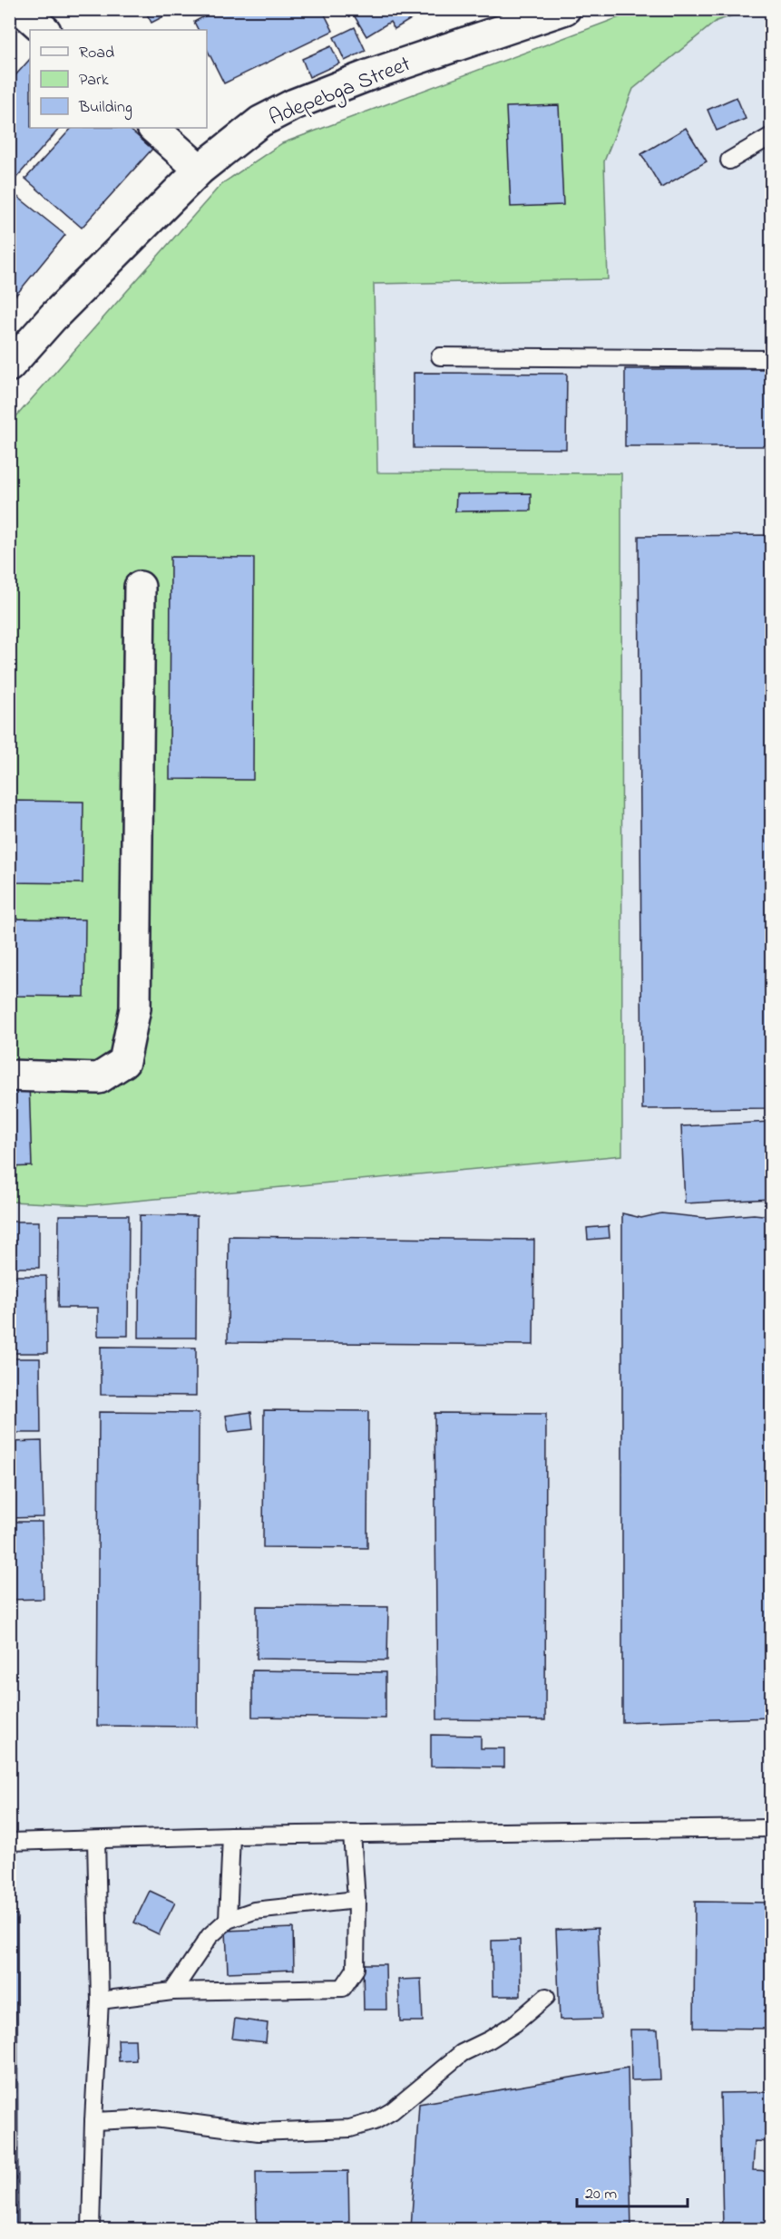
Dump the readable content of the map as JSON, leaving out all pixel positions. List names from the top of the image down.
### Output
{
  "streets": {
    "street": ["Adepebga Street"]
  },
  "legend": ["Road", "Park", "Building"],
  "scale_bar": "20 m"
}
